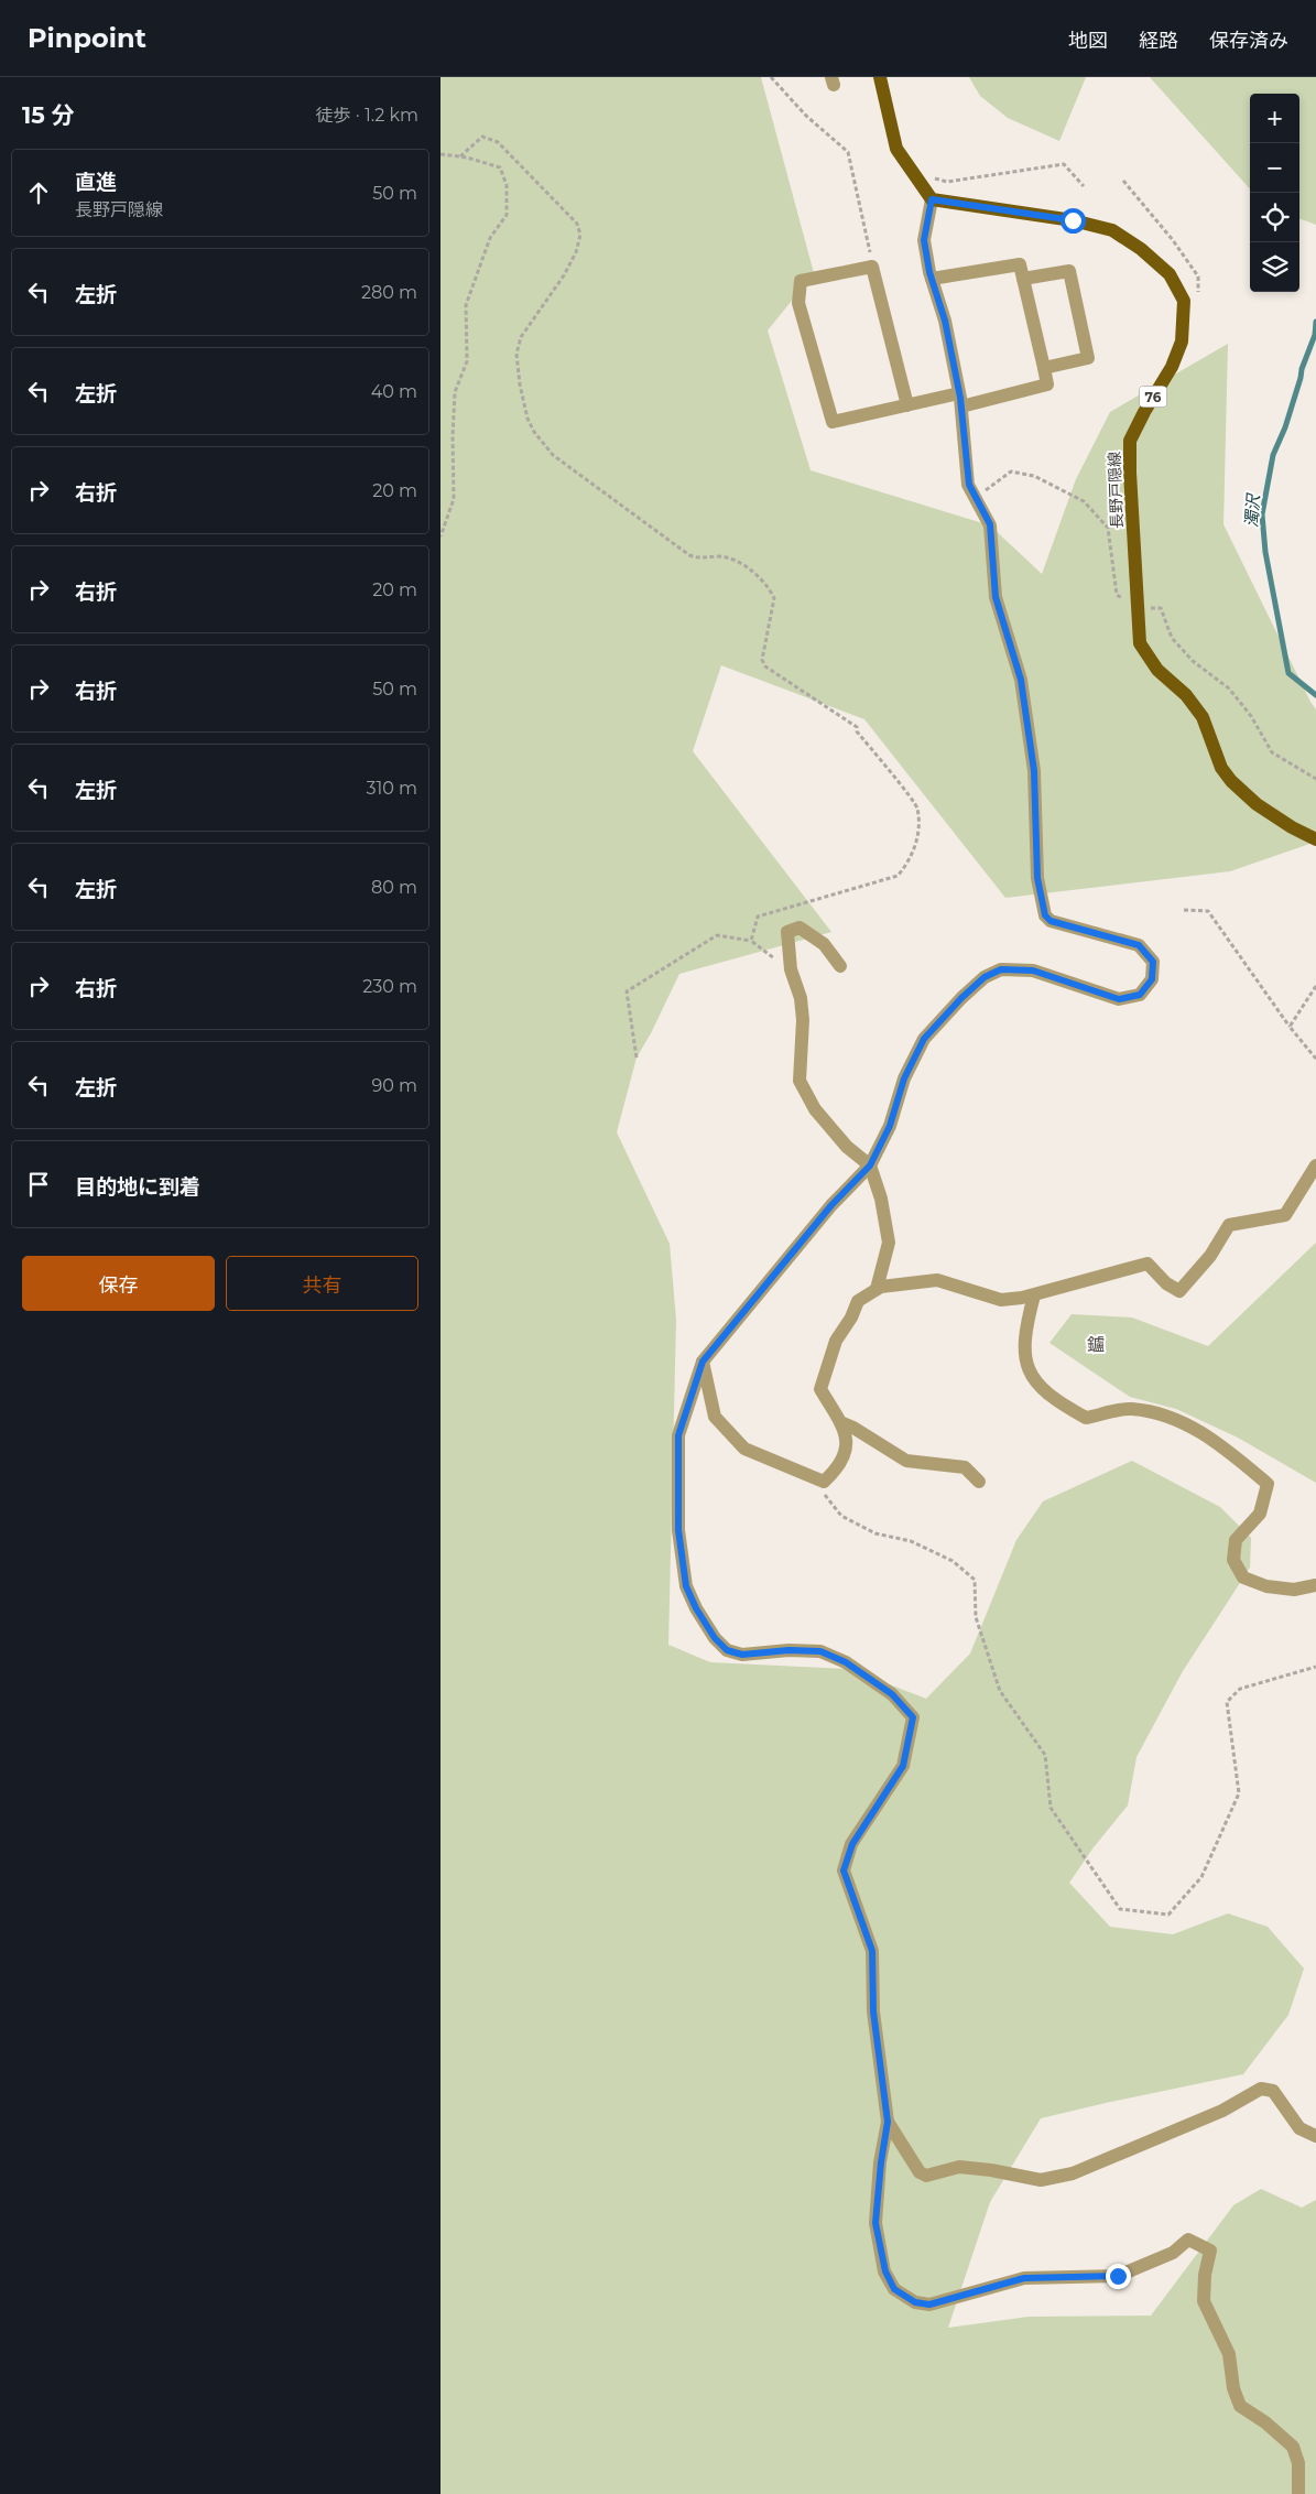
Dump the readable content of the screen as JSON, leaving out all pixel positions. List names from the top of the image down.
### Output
{
  "streets": {
    "main road": ["76", "長野戸隠線"]
  },
  "districts": ["鑪"],
  "water": ["濁沢"],
  "page": {
    "header": "Pinpoint",
    "nav": ["地図", "経路", "保存済み"],
    "heading": ["15 分", "徒歩 · 1.2 km"],
    "map_buttons": ["+", "−"],
    "list": [
      ["直進", "長野戸隠線", "50 m"],
      ["左折", "280 m"],
      ["左折", "40 m"],
      ["右折", "20 m"],
      ["右折", "20 m"],
      ["右折", "50 m"],
      ["左折", "310 m"],
      ["左折", "80 m"],
      ["右折", "230 m"],
      ["左折", "90 m"],
      "目的地に到着"
    ],
    "buttons": ["保存", "共有"]
  }
}
